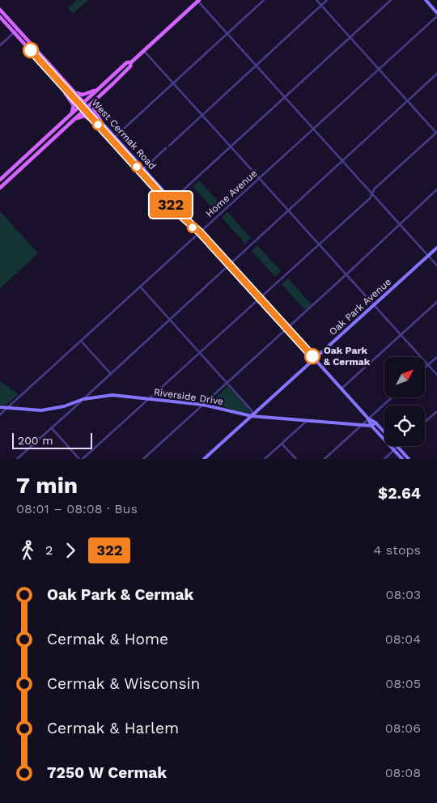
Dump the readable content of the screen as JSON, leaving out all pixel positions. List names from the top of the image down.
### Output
{
  "streets": {
    "street": [
      "West Cermak Road",
      "Home Avenue",
      "Oak Park Avenue",
      "Riverside Drive"
    ]
  },
  "crossings": [
    ["West Cermak Road", "Home Avenue"],
    ["West Cermak Road", "Oak Park Avenue"],
    ["West Cermak Road", "Riverside Drive"],
    ["Home Avenue", "Riverside Drive"],
    ["Oak Park Avenue", "Riverside Drive"]
  ],
  "places": ["Oak Park & Cermak"],
  "lines": ["bus line 322"],
  "scale_bar": "200 m",
  "north": "top right",
  "page": {
    "on_map": "322",
    "scale": "200 m",
    "heading": ["7 min", "08:01 – 08:08 · Bus", "$2.64"],
    "legs": ["2", "322", "4 stops"],
    "list": [
      {
        "name": "Oak Park & Cermak",
        "value": "08:03"
      },
      {
        "name": "Cermak & Home",
        "value": "08:04"
      },
      {
        "name": "Cermak & Wisconsin",
        "value": "08:05"
      },
      {
        "name": "Cermak & Harlem",
        "value": "08:06"
      },
      {
        "name": "7250 W Cermak",
        "value": "08:08"
      }
    ]
  }
}
